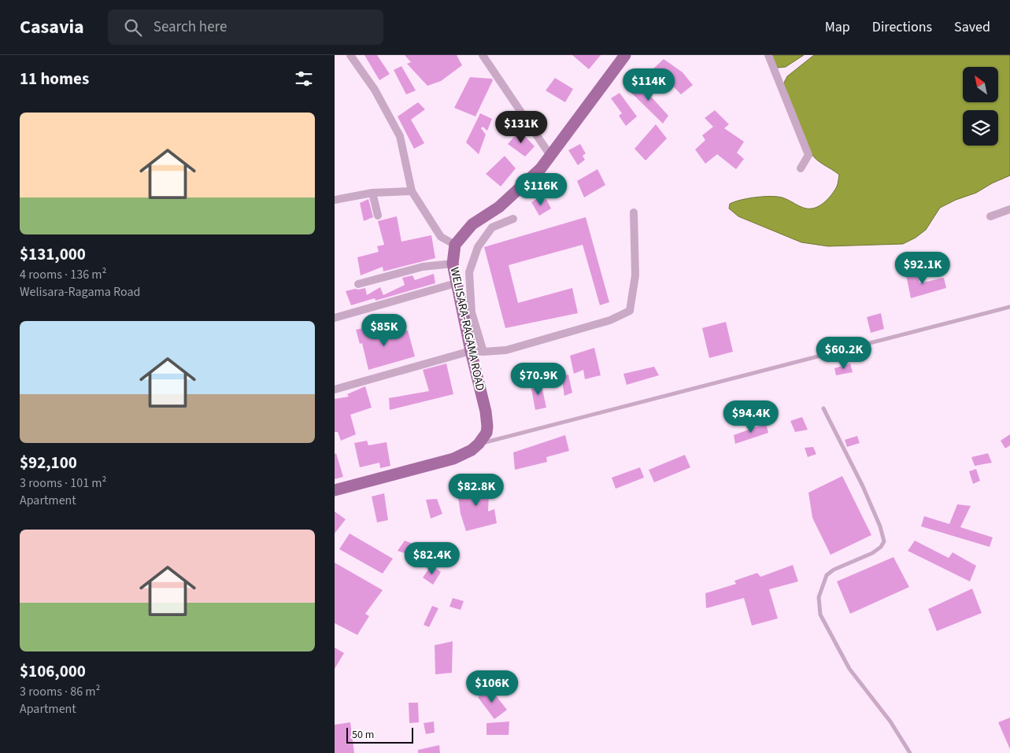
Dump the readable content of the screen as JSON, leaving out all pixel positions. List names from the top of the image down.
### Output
{
  "streets": {
    "main road": ["WELISARA-RAGAMA ROAD"]
  },
  "scale_bar": "50 m",
  "north": "top left",
  "page": {
    "header": "Casavia",
    "search": "Search here",
    "nav": ["Map", "Directions", "Saved"],
    "heading": "11 homes",
    "price": [
      "$114K",
      "$131K",
      "$116K",
      "$92.1K",
      "$85K",
      "$60.2K",
      "$70.9K",
      "$94.4K",
      "$82.8K",
      "$82.4K",
      "$106K"
    ],
    "list": [
      {
        "name": "$131,000",
        "note": "4 rooms · 136 m² · Welisara-Ragama Road"
      },
      {
        "name": "$92,100",
        "note": "3 rooms · 101 m² · Apartment"
      },
      {
        "name": "$106,000",
        "note": "3 rooms · 86 m² · Apartment"
      }
    ],
    "scale": "50 m"
  }
}
